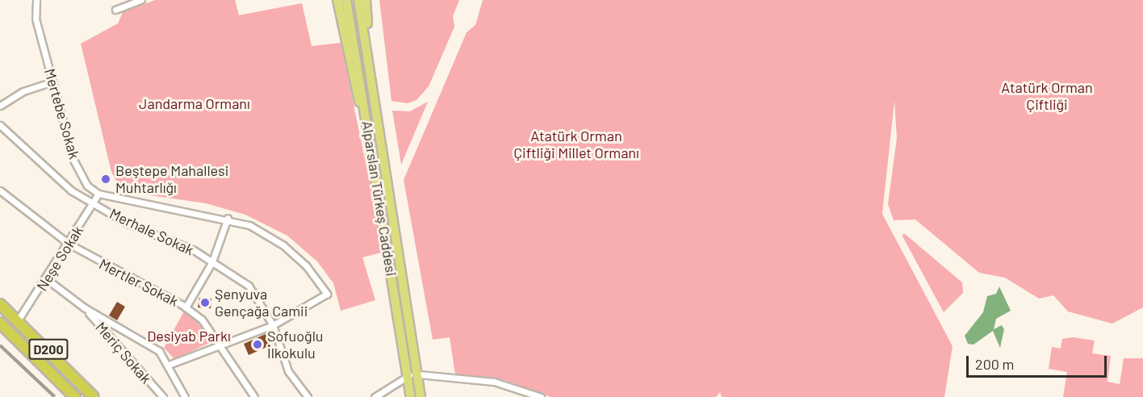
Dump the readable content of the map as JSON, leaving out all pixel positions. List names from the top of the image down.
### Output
{
  "streets": {
    "highway": ["D200"],
    "main road": ["Alparslan Türkeş Caddesi"],
    "street": [
      "Mertebe Sokak",
      "Merhale Sokak",
      "Neşe Sokak",
      "Mertler Sokak",
      "Meriç Sokak"
    ]
  },
  "crossings": [
    ["Mertebe Sokak", "Neşe Sokak"],
    ["Merhale Sokak", "Neşe Sokak"],
    ["Neşe Sokak", "Mertler Sokak"],
    ["Neşe Sokak", "D200"]
  ],
  "parks": [
    "Atatürk Orman Çiftliği",
    "Jandarma Ormanı",
    "Atatürk Orman Çiftliği Millet Ormanı",
    "Desiyab Parkı"
  ],
  "places": ["Beştepe Mahallesi Muhtarlığı", "Şenyuva Gençağa Camii", "Sofuoğlu İlkokulu"],
  "scale_bar": "200 m"
}
